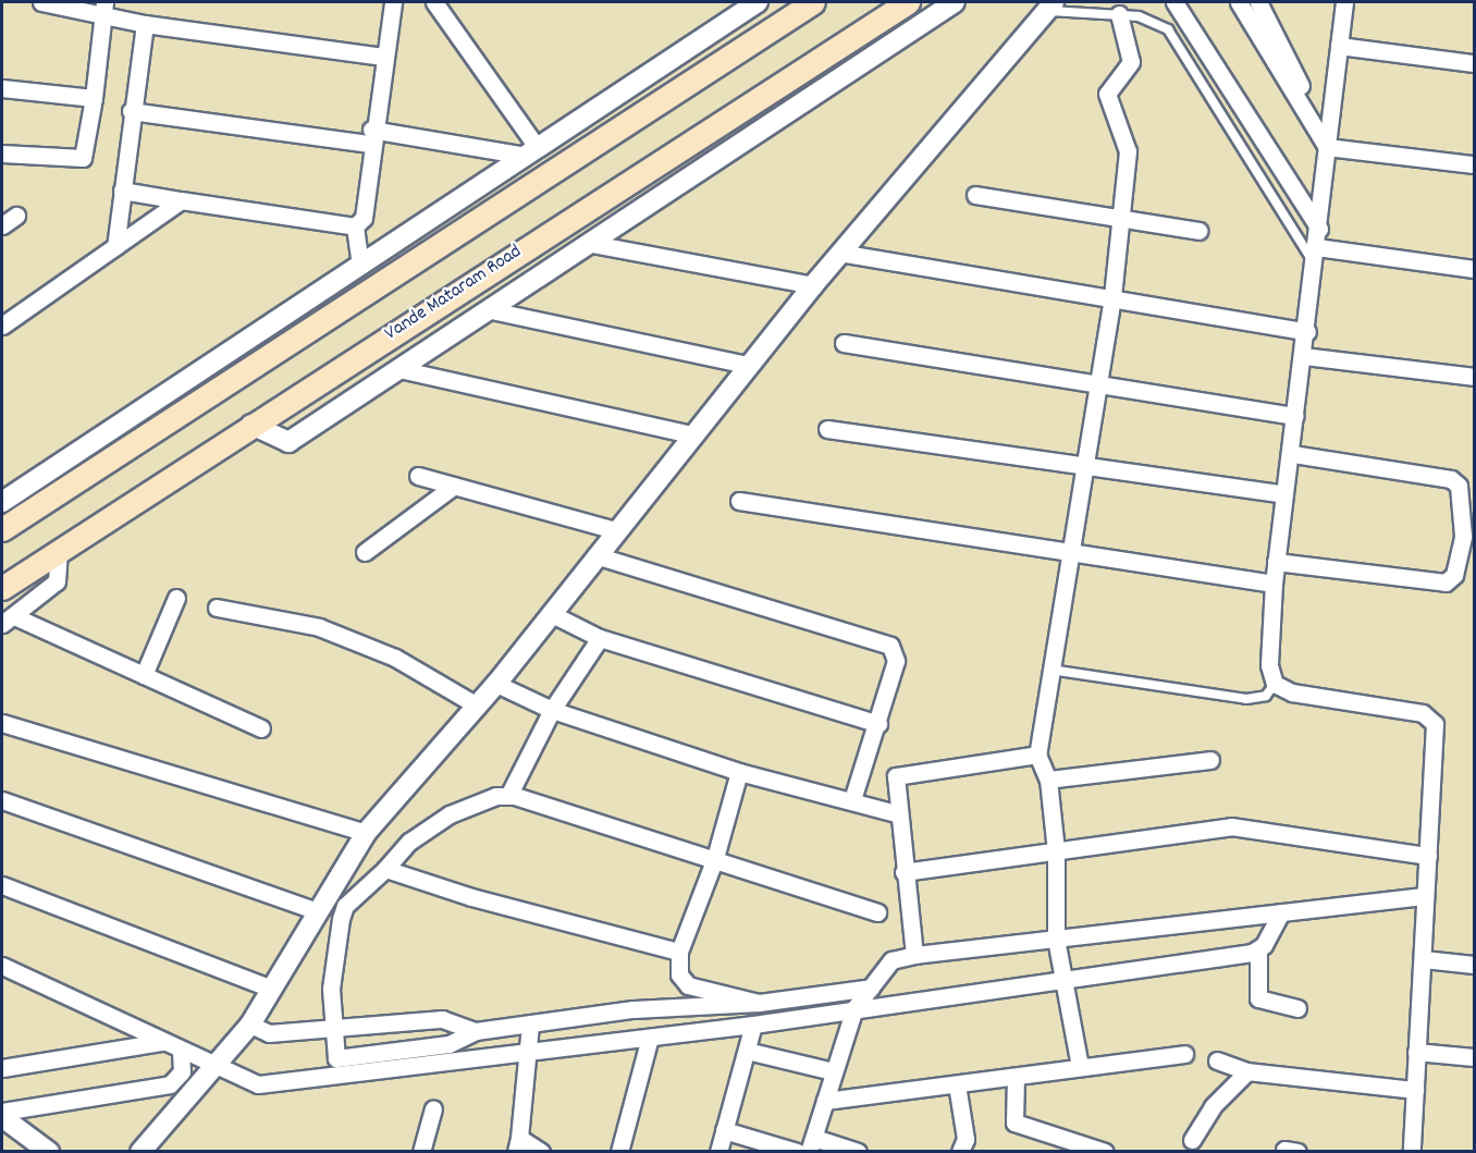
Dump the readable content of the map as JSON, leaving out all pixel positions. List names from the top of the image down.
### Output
{
  "streets": {
    "main road": ["Vande Mataram Road"]
  }
}
